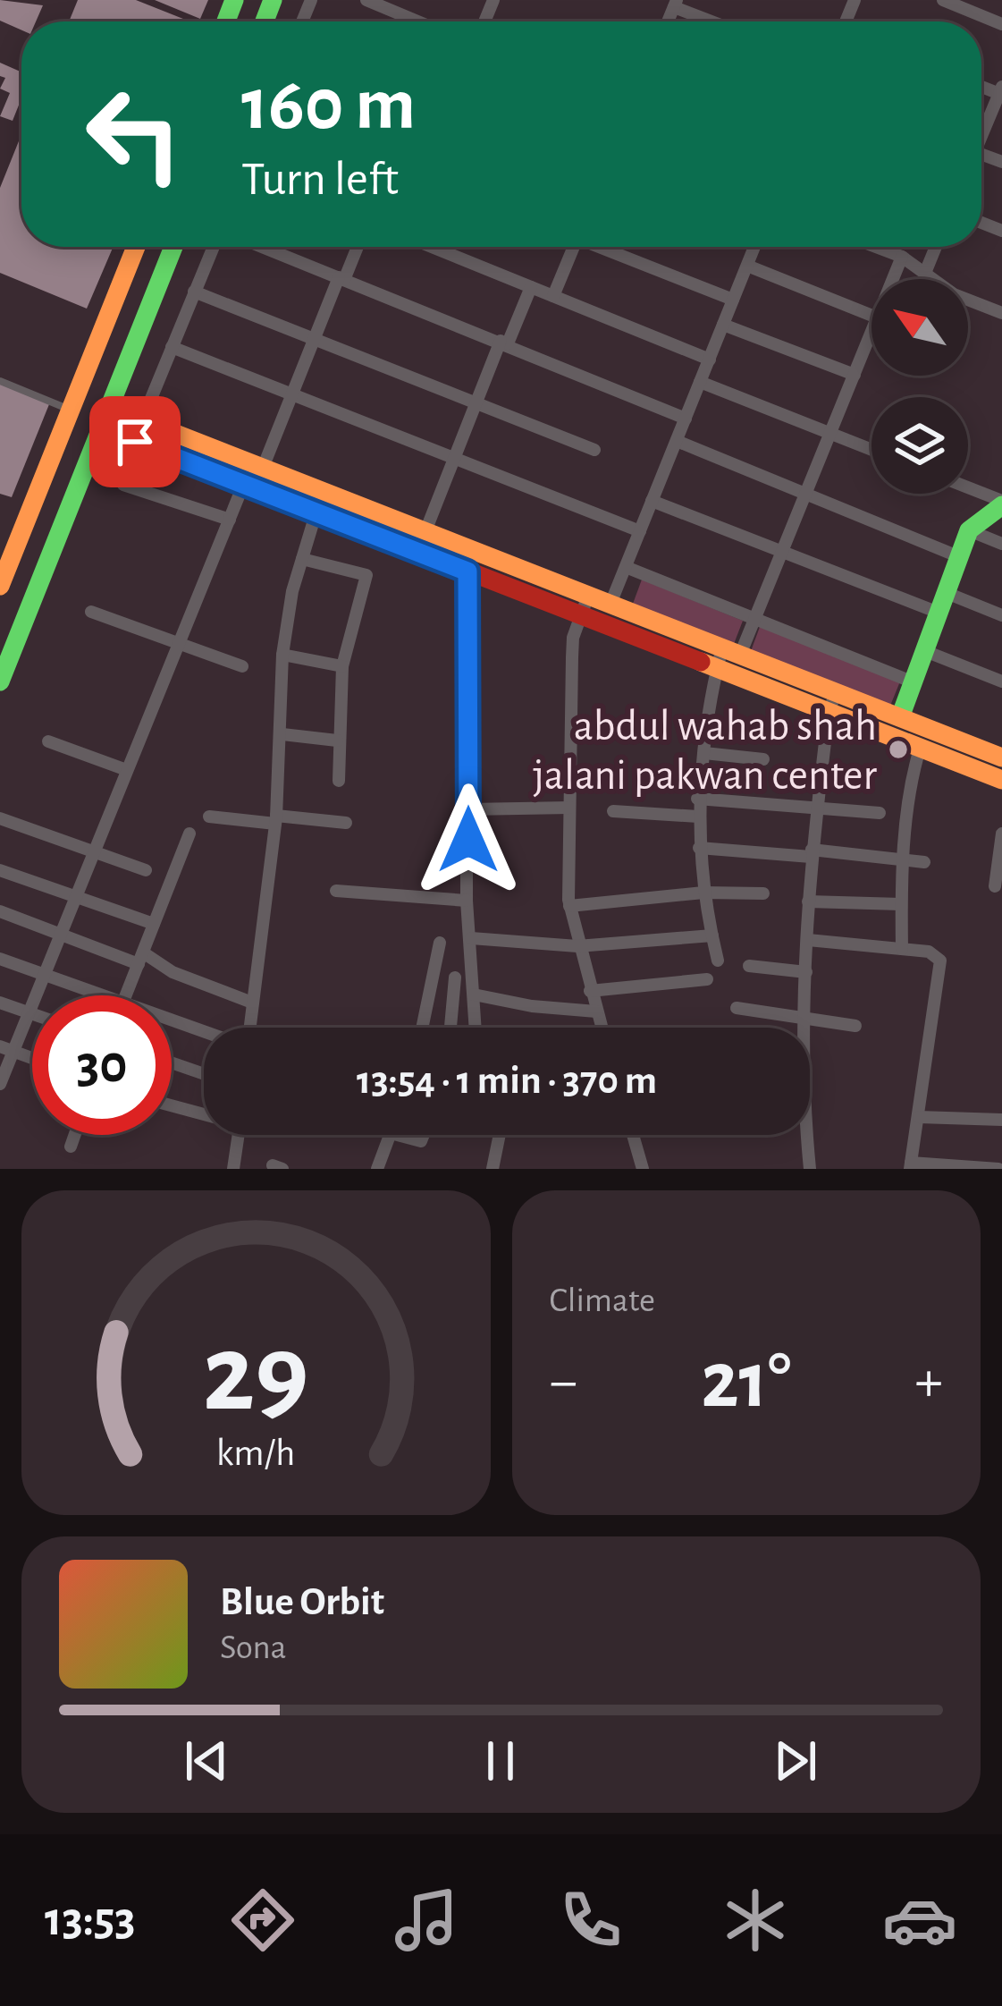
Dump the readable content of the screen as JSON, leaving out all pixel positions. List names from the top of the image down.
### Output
{
  "places": ["abdul wahab shah jalani pakwan center"],
  "north": "top left",
  "page": {
    "turn": ["160 m", "Turn left"],
    "limit": "30",
    "trip": "13:54 · 1 min · 370 m",
    "tile": "Climate",
    "heat": ["−", "21°", "+"],
    "song": ["Blue Orbit", "Sona"],
    "tabs": "13:53",
    "gauge": ["29", "km/h"]
  }
}
